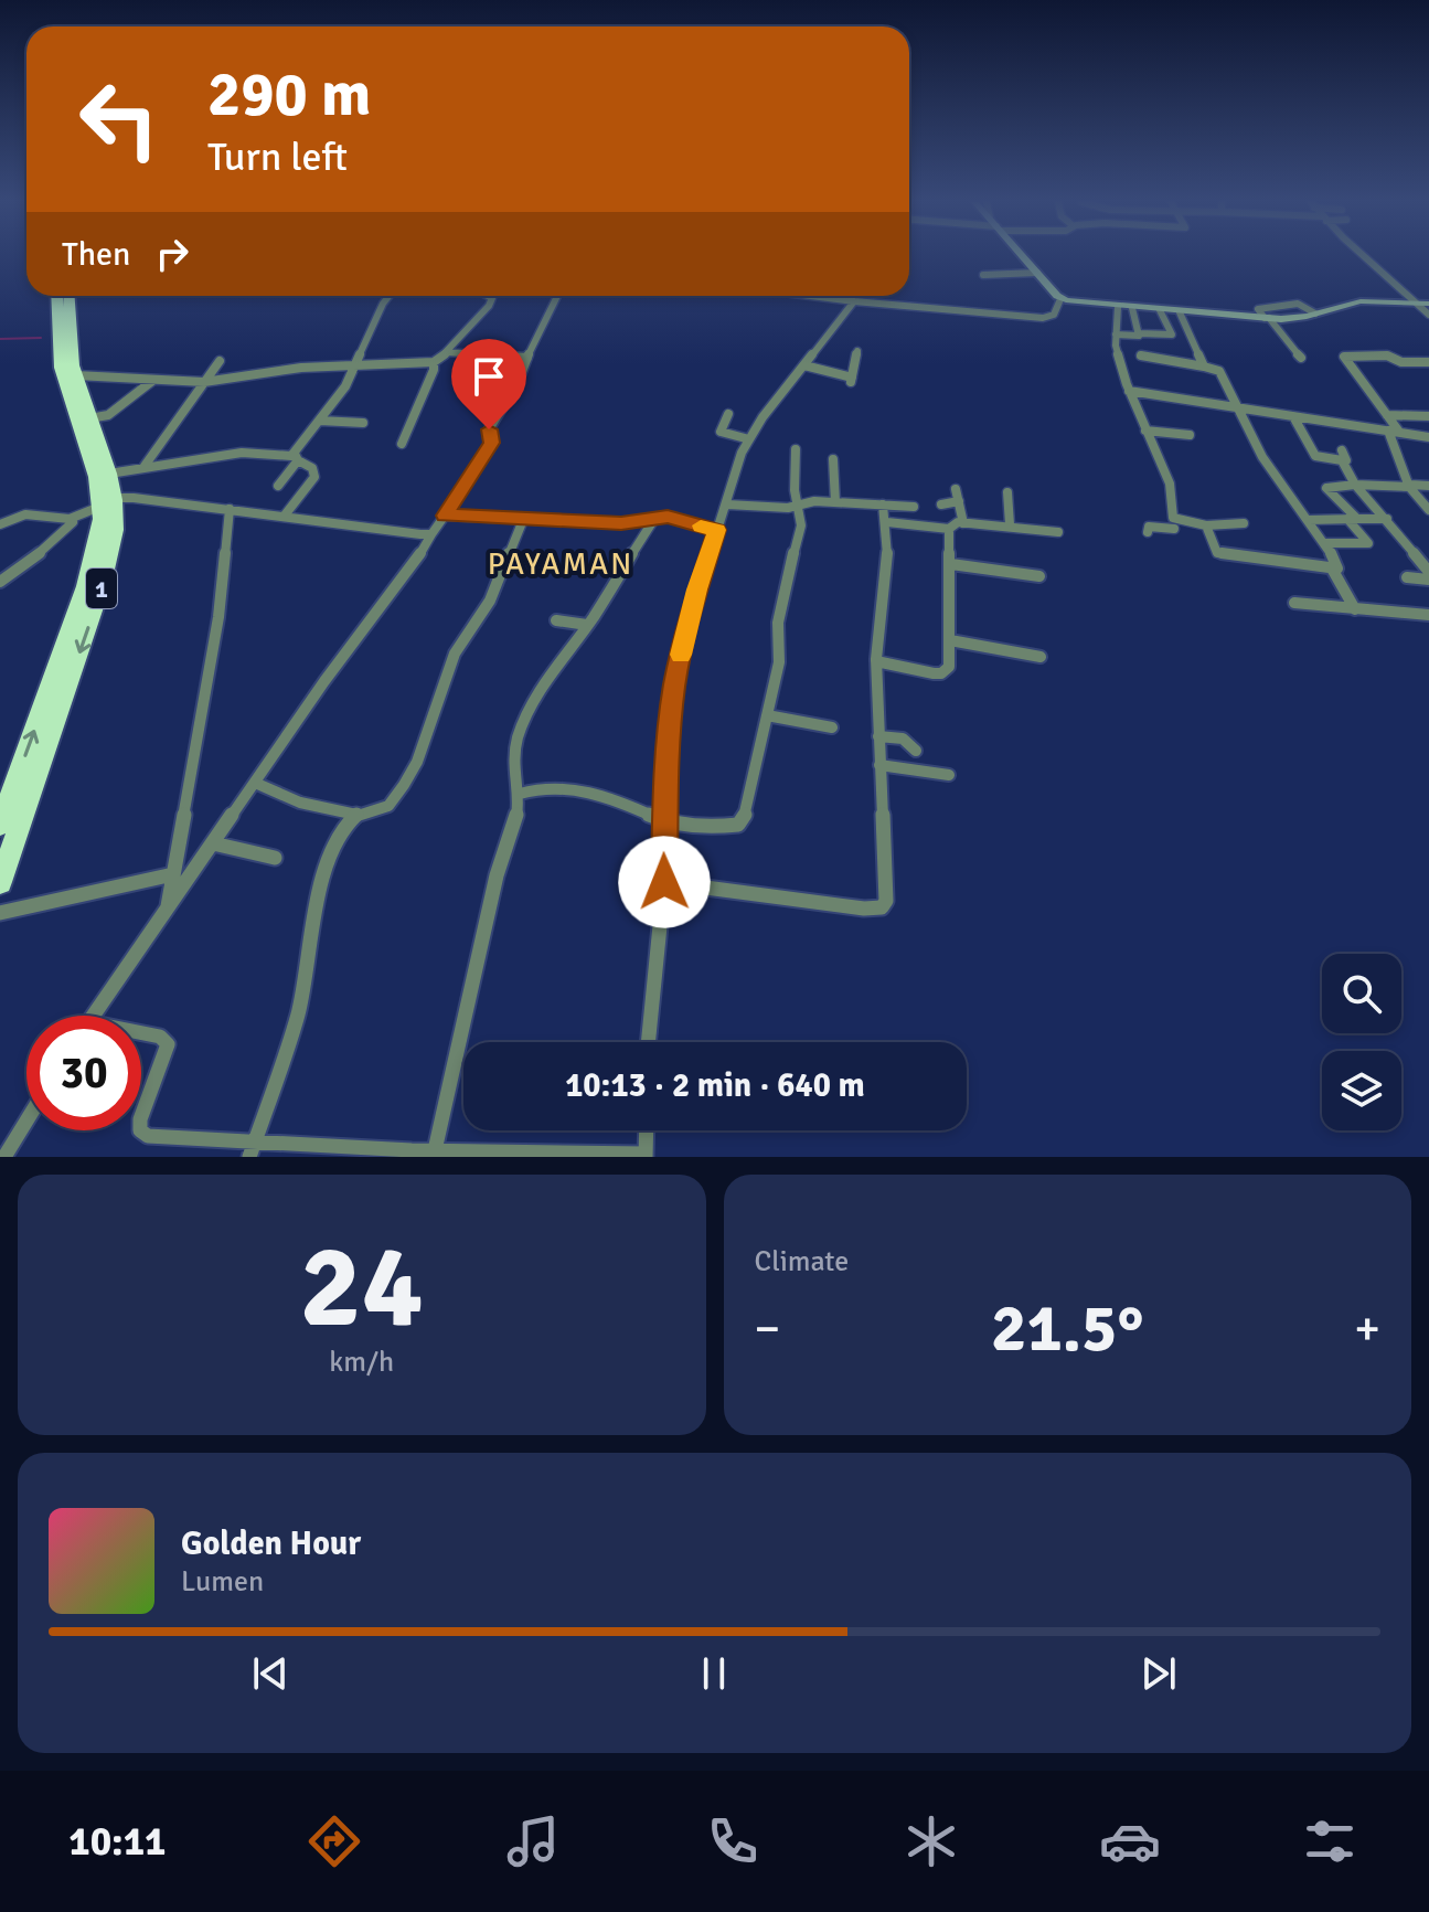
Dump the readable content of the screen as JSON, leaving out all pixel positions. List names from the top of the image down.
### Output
{
  "streets": {
    "highway": ["1"]
  },
  "districts": ["PAYAMAN"],
  "page": {
    "turn": ["290 m", "Turn left"],
    "then": "Then",
    "limit": "30",
    "trip": "10:13 · 2 min · 640 m",
    "tile": [
      ["24", "km/h"],
      "Climate"
    ],
    "heat": ["−", "21.5°", "+"],
    "song": ["Golden Hour", "Lumen"],
    "tabs": "10:11"
  }
}
